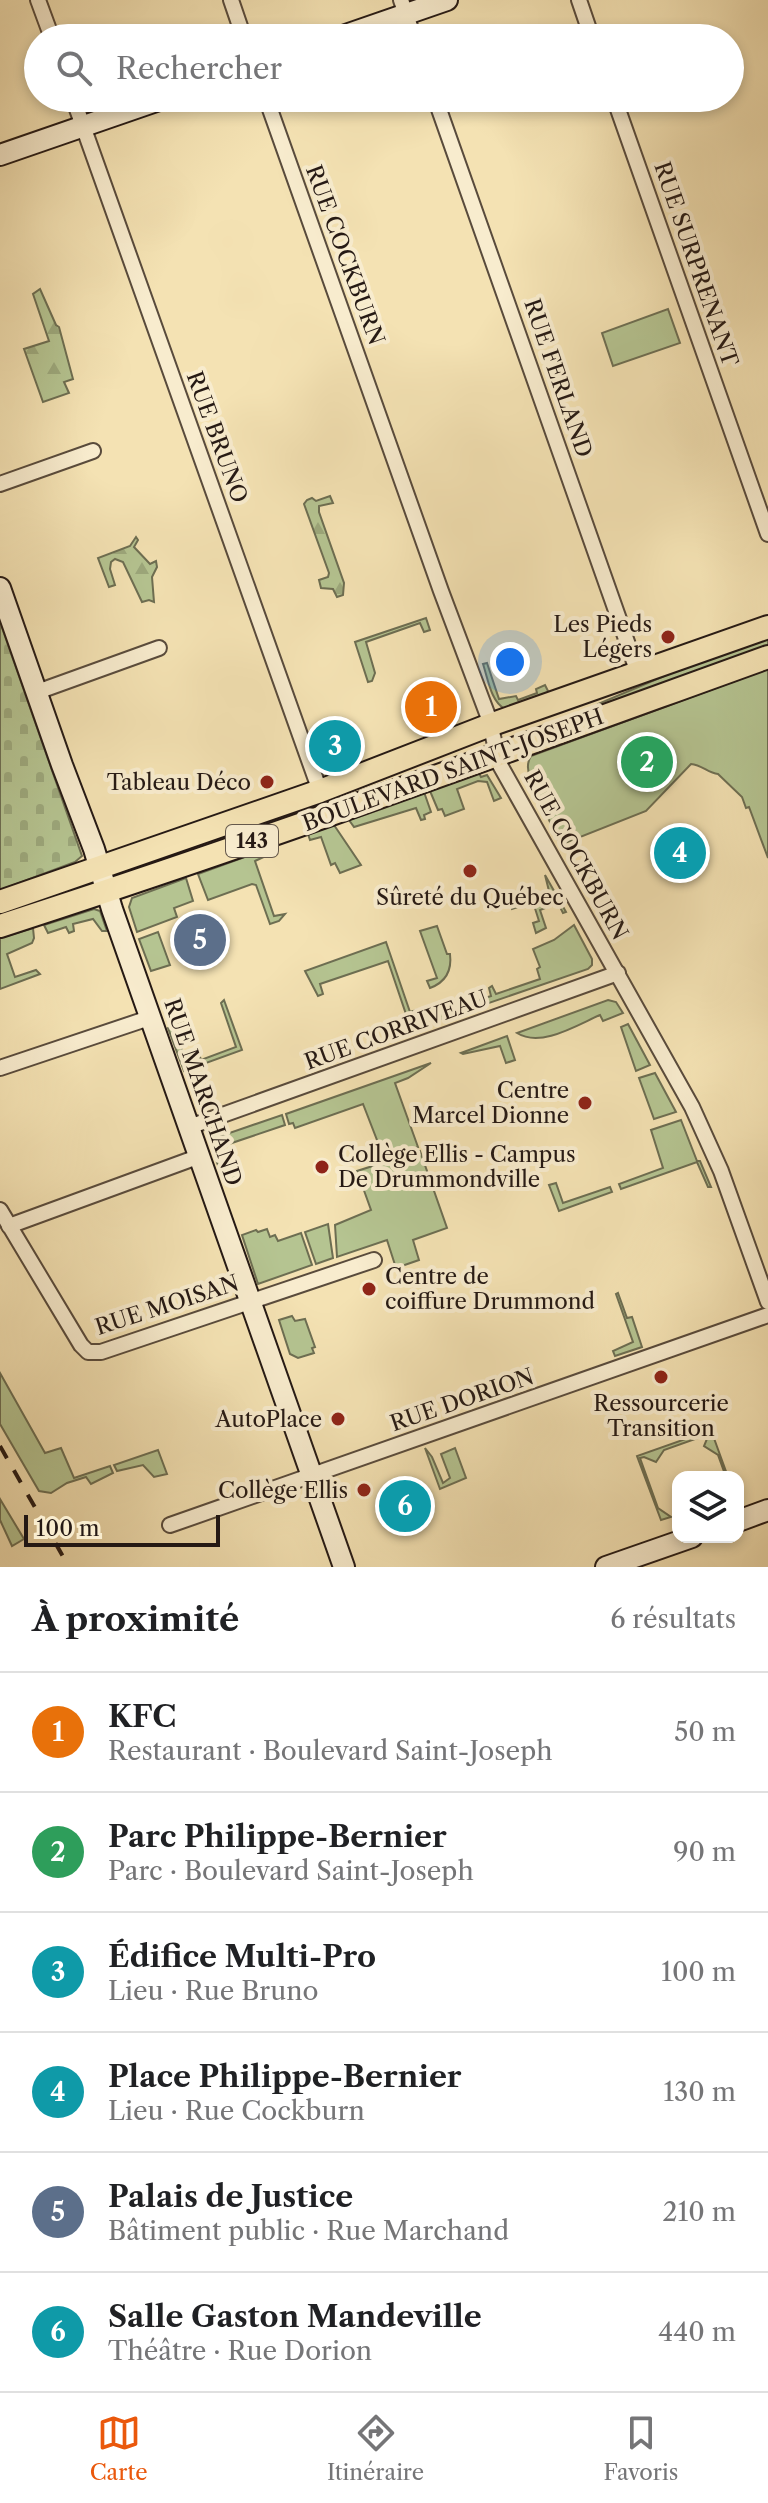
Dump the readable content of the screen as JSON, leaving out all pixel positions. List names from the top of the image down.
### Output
{
  "streets": {
    "main road": ["BOULEVARD SAINT-JOSEPH", "143"],
    "street": [
      "RUE COCKBURN",
      "RUE SURPRENANT",
      "RUE FERLAND",
      "RUE BRUNO",
      "RUE CORRIVEAU",
      "RUE MARCHAND",
      "RUE MOISAN",
      "RUE DORION"
    ]
  },
  "crossings": [
    ["RUE COCKBURN", "BOULEVARD SAINT-JOSEPH"],
    ["RUE COCKBURN", "RUE CORRIVEAU"],
    ["RUE FERLAND", "BOULEVARD SAINT-JOSEPH"],
    ["RUE BRUNO", "BOULEVARD SAINT-JOSEPH"],
    ["BOULEVARD SAINT-JOSEPH", "RUE MARCHAND"],
    ["RUE CORRIVEAU", "RUE MARCHAND"],
    ["RUE MARCHAND", "RUE MOISAN"],
    ["RUE MARCHAND", "RUE DORION"]
  ],
  "places": [
    "Les Pieds Légers",
    "Tableau Déco",
    "Sûreté du Québec",
    "Centre Marcel Dionne",
    "Collège Ellis - Campus De Drummondville",
    "Centre de coiffure Drummond",
    "Ressourcerie Transition",
    "AutoPlace",
    "Collège Ellis"
  ],
  "scale_bar": "100 m",
  "page": {
    "search": "Rechercher",
    "pins": [
      "1",
      "3",
      "2",
      "4",
      "5",
      "6"
    ],
    "scale": "100 m",
    "heading": ["À proximité", "6 résultats"],
    "list": [
      {
        "mark": "1",
        "name": "KFC",
        "note": "Restaurant · Boulevard Saint-Joseph",
        "value": "50 m"
      },
      {
        "mark": "2",
        "name": "Parc Philippe-Bernier",
        "note": "Parc · Boulevard Saint-Joseph",
        "value": "90 m"
      },
      {
        "mark": "3",
        "name": "Édifice Multi-Pro",
        "note": "Lieu · Rue Bruno",
        "value": "100 m"
      },
      {
        "mark": "4",
        "name": "Place Philippe-Bernier",
        "note": "Lieu · Rue Cockburn",
        "value": "130 m"
      },
      {
        "mark": "5",
        "name": "Palais de Justice",
        "note": "Bâtiment public · Rue Marchand",
        "value": "210 m"
      },
      {
        "mark": "6",
        "name": "Salle Gaston Mandeville",
        "note": "Théâtre · Rue Dorion",
        "value": "440 m"
      }
    ],
    "nav": ["Carte", "Itinéraire", "Favoris"]
  }
}
